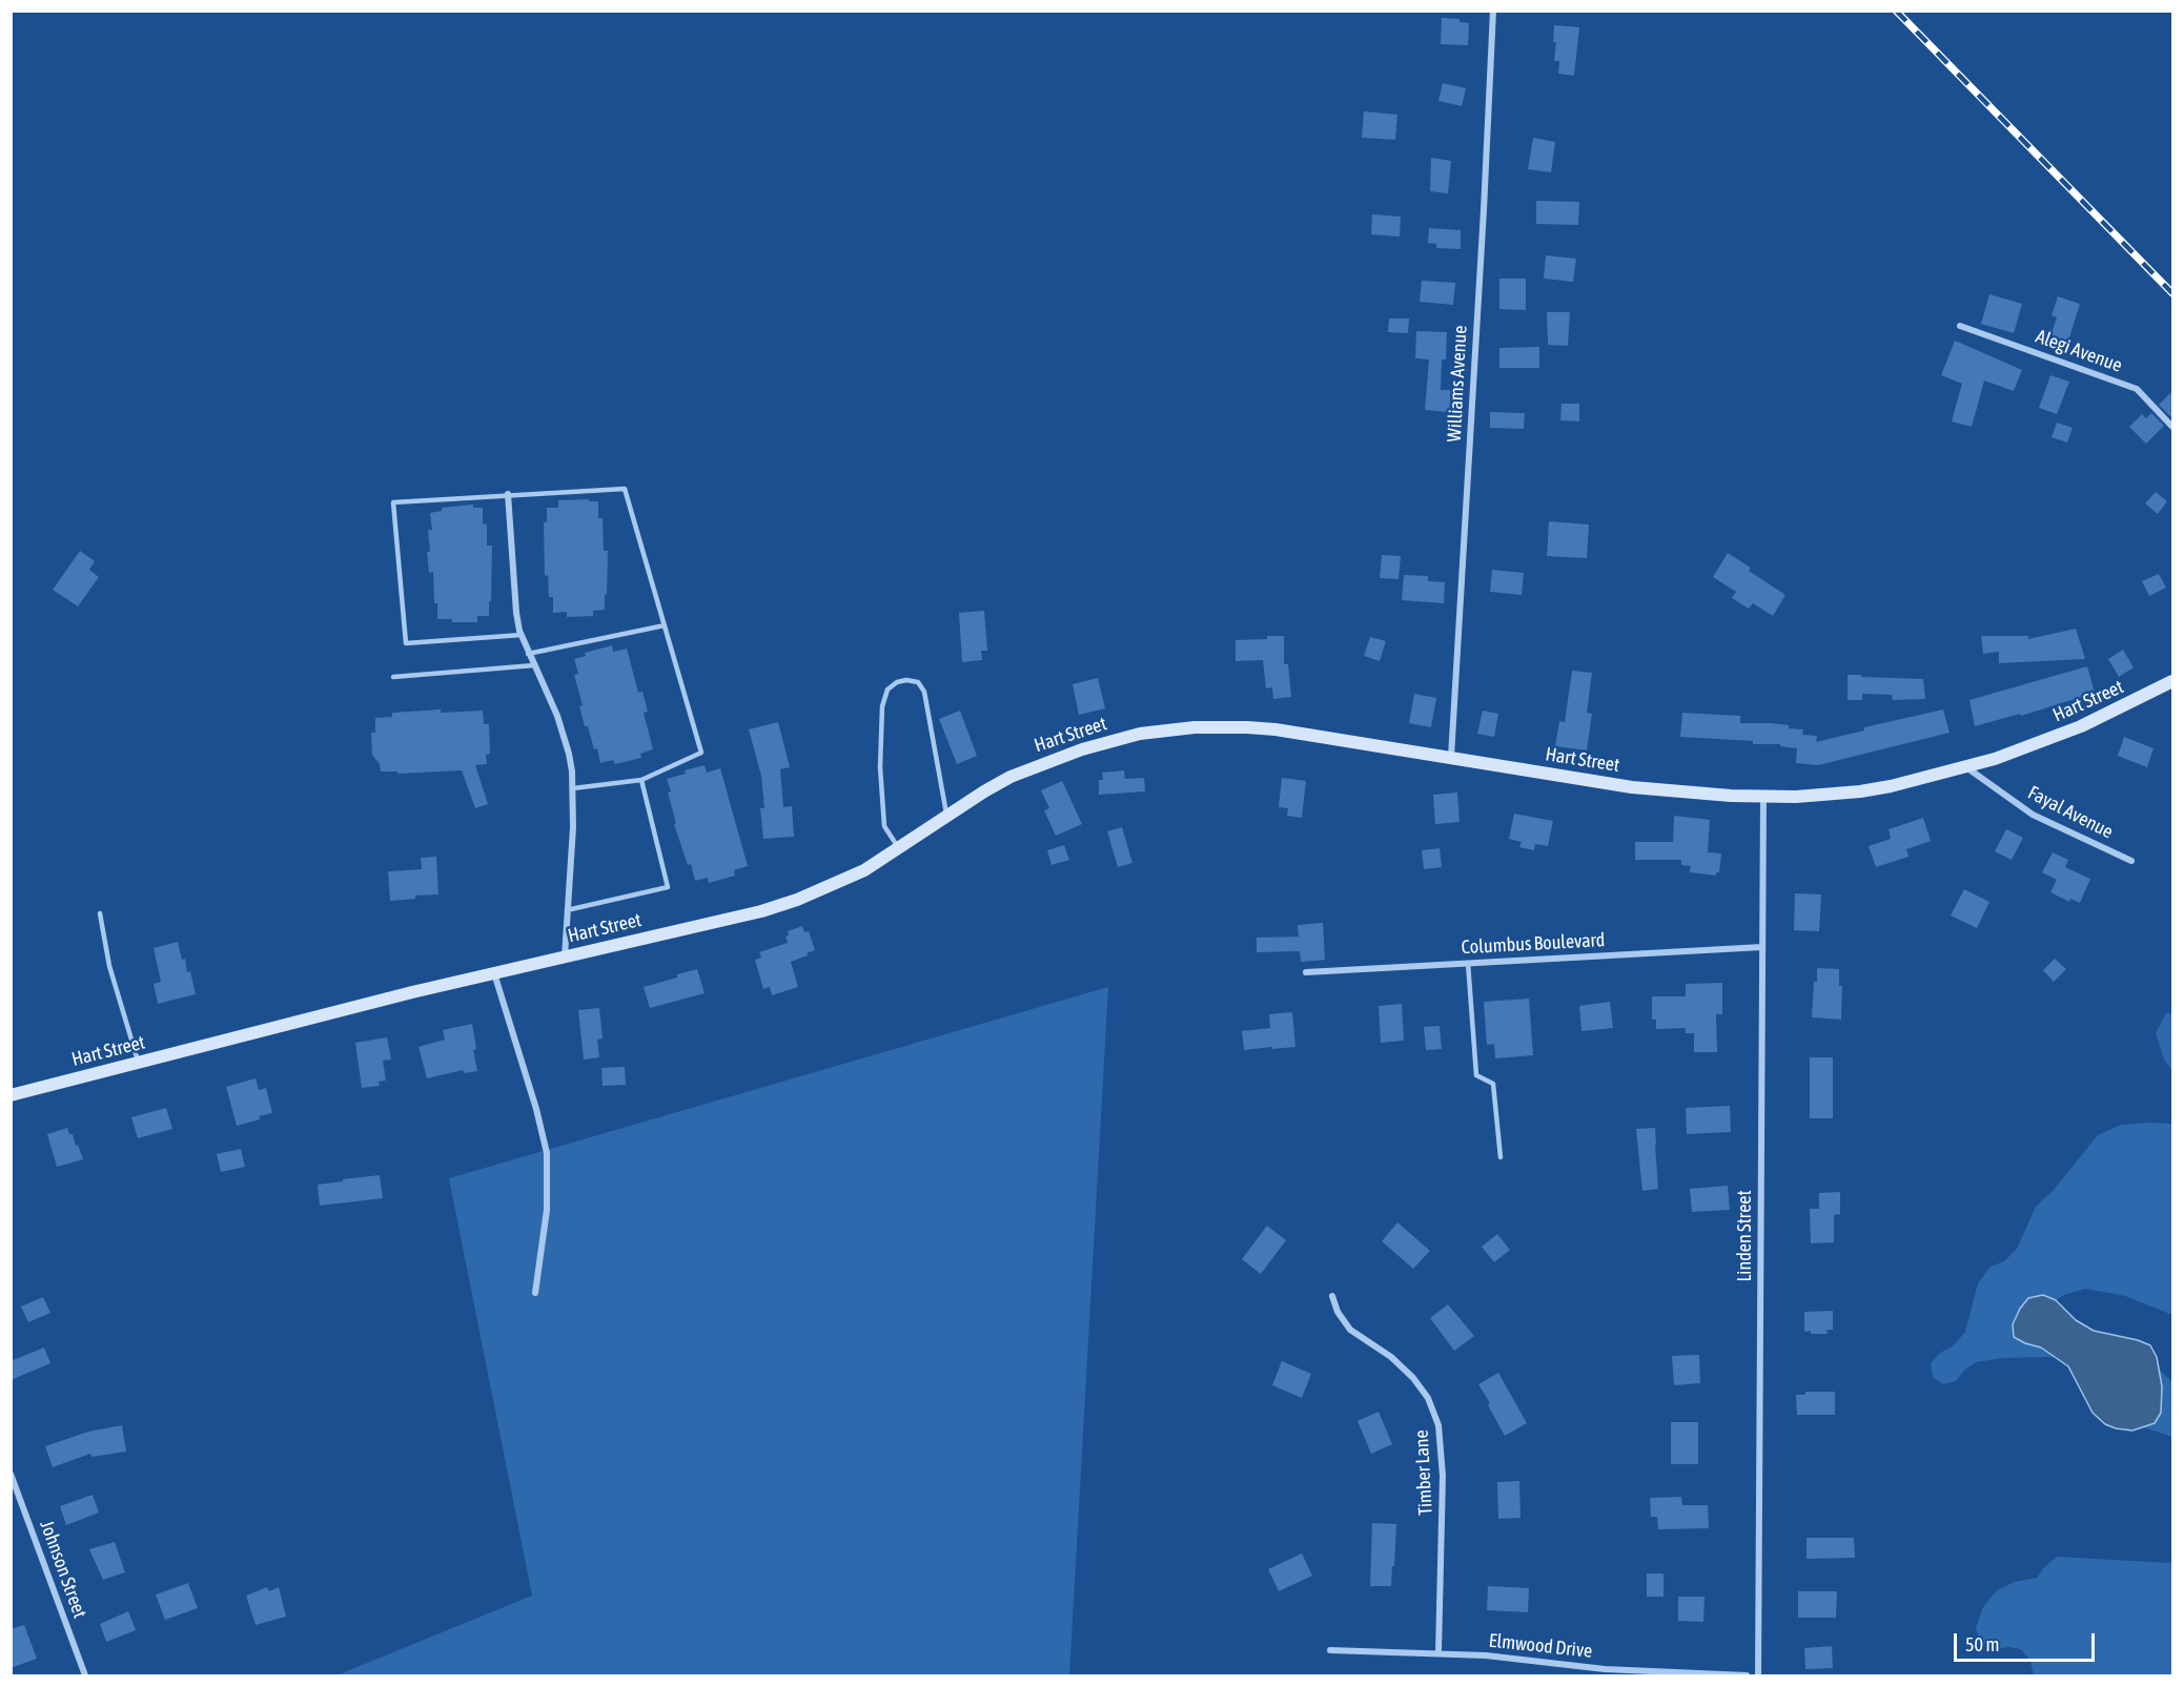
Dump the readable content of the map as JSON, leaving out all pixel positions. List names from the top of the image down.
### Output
{
  "streets": {
    "main road": ["Hart Street"],
    "street": [
      "Alegi Avenue",
      "Williams Avenue",
      "Fayal Avenue",
      "Columbus Boulevard",
      "Linden Street",
      "Timber Lane",
      "Johnson Street",
      "Elmwood Drive"
    ]
  },
  "crossings": [
    ["Williams Avenue", "Hart Street"],
    ["Hart Street", "Fayal Avenue"],
    ["Hart Street", "Linden Street"],
    ["Columbus Boulevard", "Linden Street"],
    ["Timber Lane", "Elmwood Drive"]
  ],
  "scale_bar": "50 m"
}
